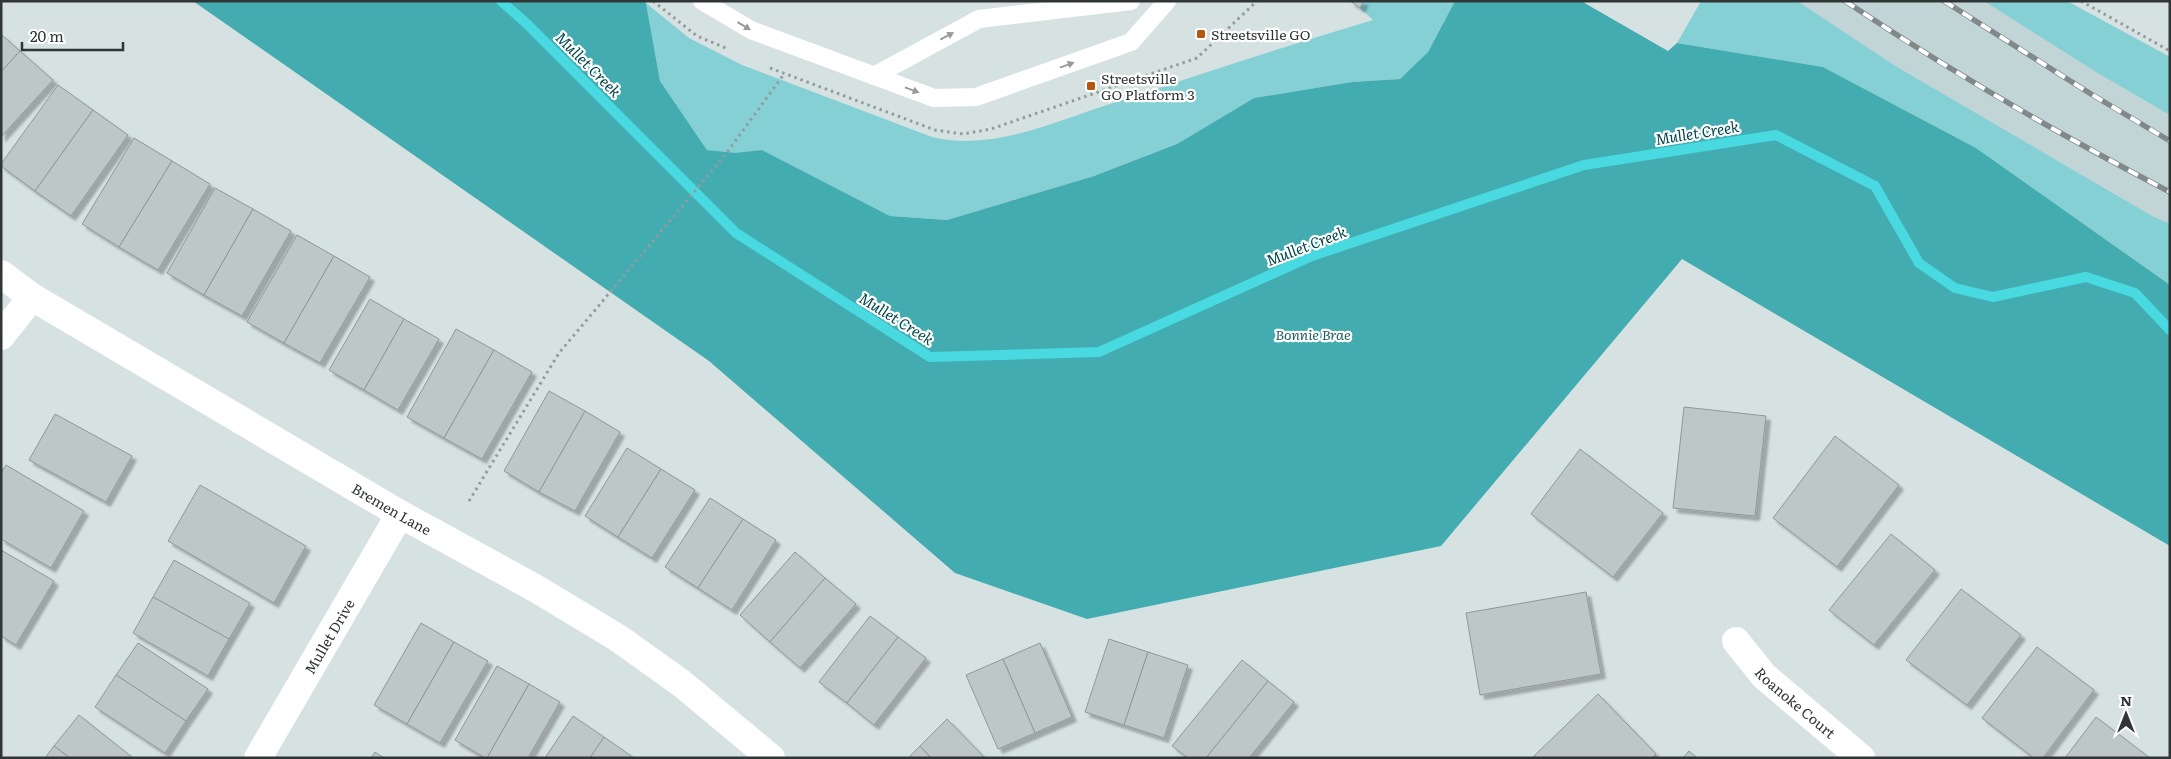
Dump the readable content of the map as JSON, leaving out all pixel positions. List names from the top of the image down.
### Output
{
  "streets": {
    "street": ["Bremen Lane", "Mullet Drive", "Roanoke Court"]
  },
  "crossings": [
    ["Bremen Lane", "Mullet Drive"]
  ],
  "water": ["Mullet Creek"],
  "parks": ["Bonnie Brae"],
  "places": {
    "transit": ["Streetsville GO", "Streetsville GO Platform 3"]
  },
  "scale_bar": "20 m",
  "north": "top"
}
